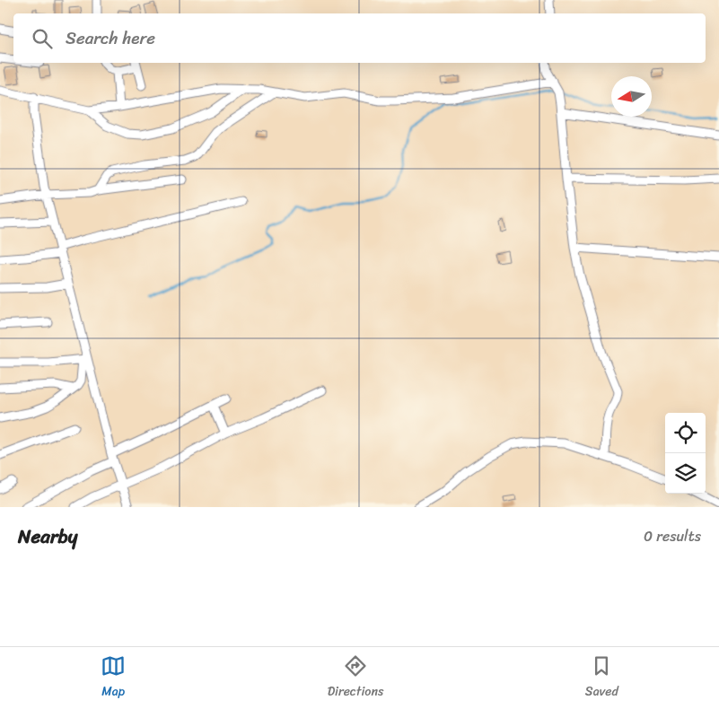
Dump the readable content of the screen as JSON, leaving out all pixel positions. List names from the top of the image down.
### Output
{
  "north": "left",
  "page": {
    "search": "Search here",
    "heading": ["Nearby", "0 results"],
    "nav": ["Map", "Directions", "Saved"]
  }
}
